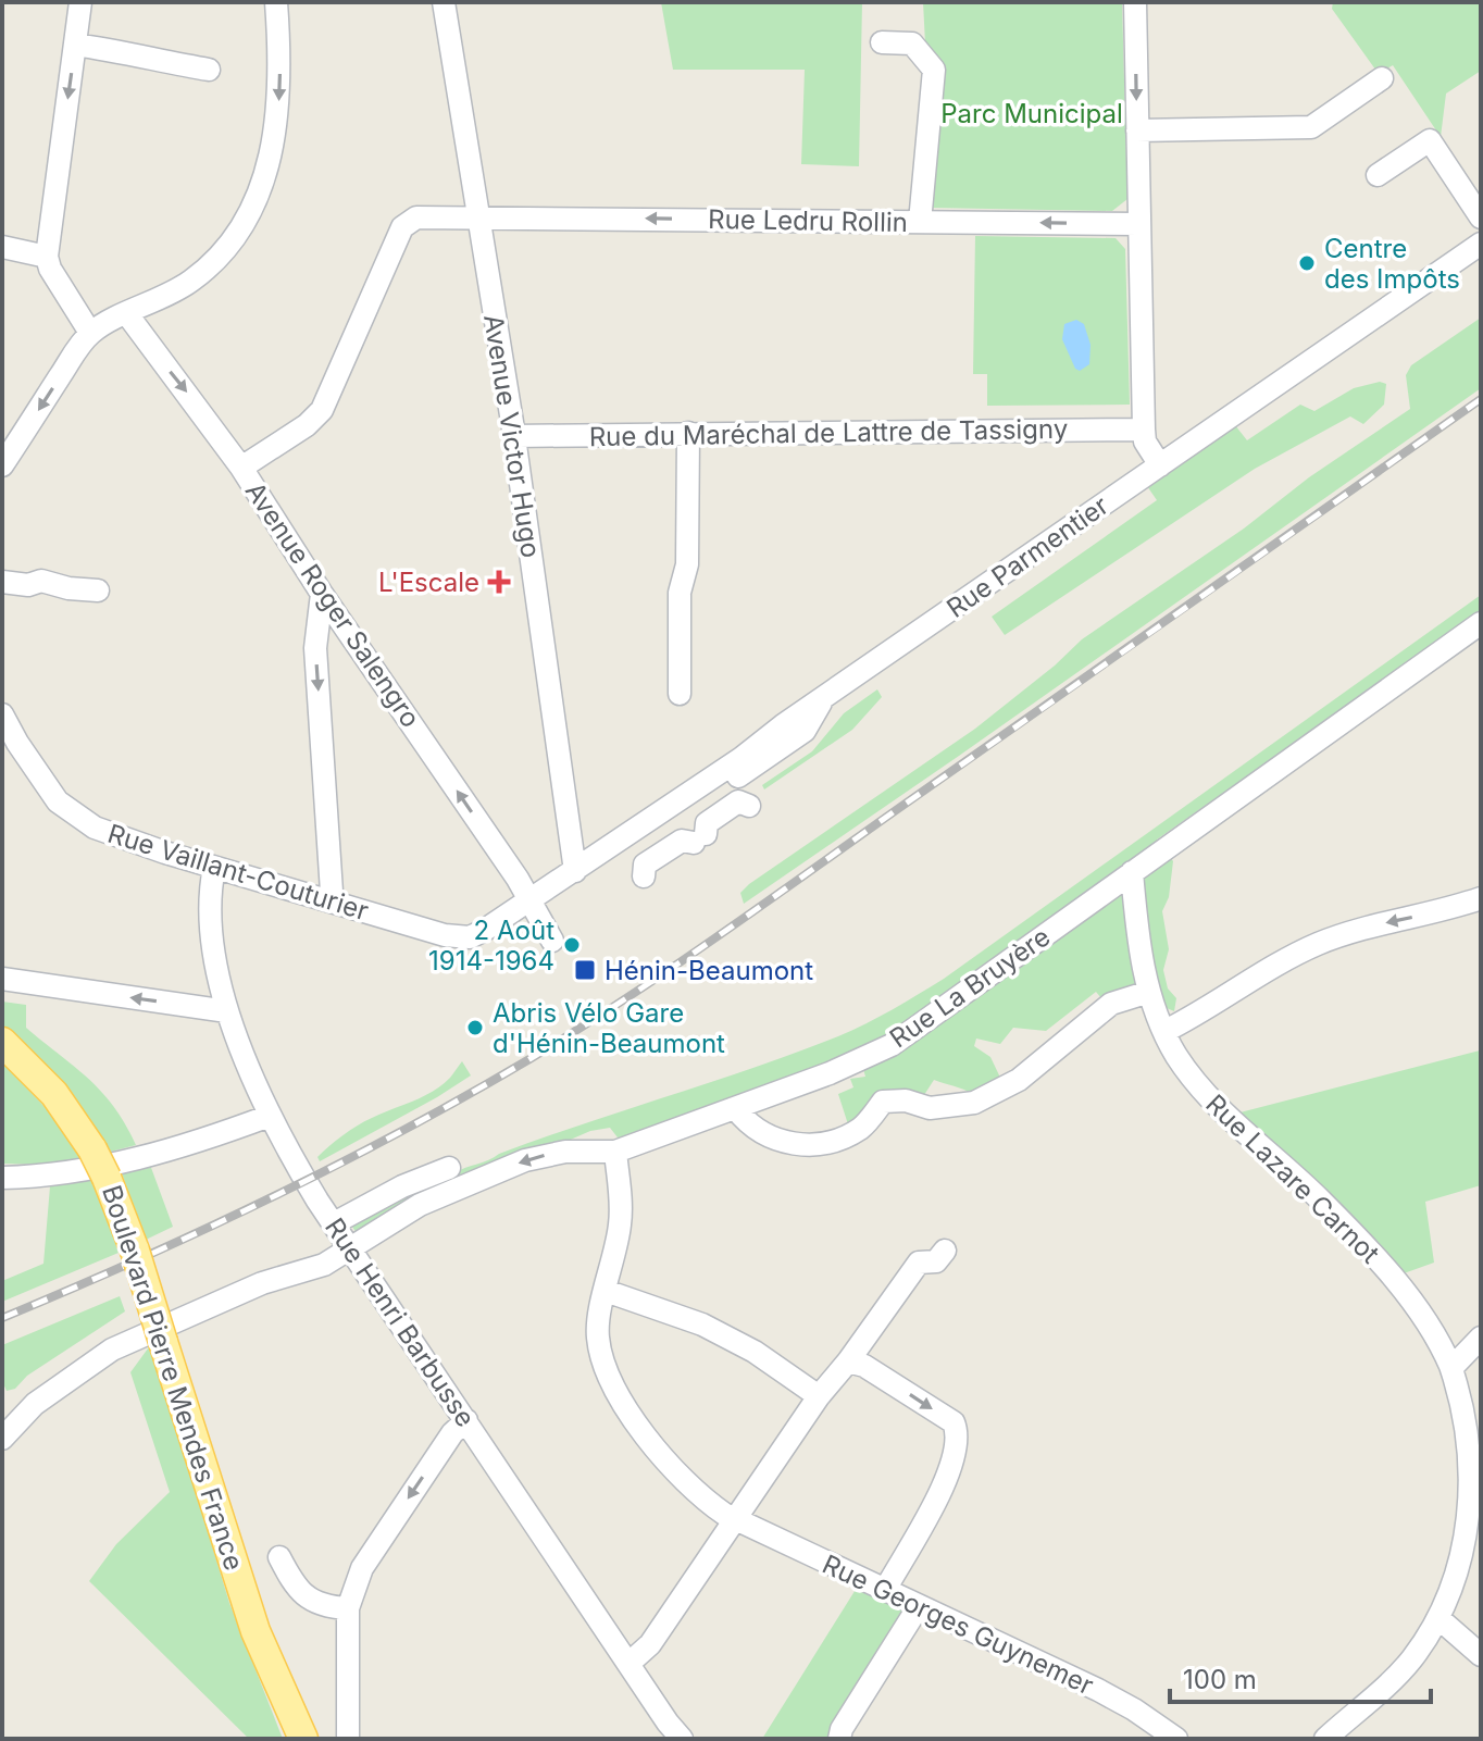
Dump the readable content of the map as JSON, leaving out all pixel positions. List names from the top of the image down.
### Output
{
  "streets": {
    "main road": ["Boulevard Pierre Mendes France"],
    "street": [
      "Rue Ledru Rollin",
      "Rue du Maréchal de Lattre de Tassigny",
      "Avenue Victor Hugo",
      "Rue Parmentier",
      "Avenue Roger Salengro",
      "Rue Vaillant-Couturier",
      "Rue La Bruyère",
      "Rue Lazare Carnot",
      "Rue Henri Barbusse",
      "Rue Georges Guynemer"
    ]
  },
  "crossings": [
    ["Rue Ledru Rollin", "Avenue Victor Hugo"],
    ["Rue Ledru Rollin", "Avenue Roger Salengro"],
    ["Rue du Maréchal de Lattre de Tassigny", "Avenue Victor Hugo"],
    ["Avenue Victor Hugo", "Rue Parmentier"],
    ["Rue Parmentier", "Avenue Roger Salengro"],
    ["Rue Parmentier", "Rue Vaillant-Couturier"],
    ["Rue Vaillant-Couturier", "Rue Henri Barbusse"],
    ["Rue La Bruyère", "Rue Lazare Carnot"],
    ["Rue La Bruyère", "Rue Henri Barbusse"],
    ["Rue La Bruyère", "Rue Georges Guynemer"]
  ],
  "one_way": ["Rue Ledru Rollin"],
  "parks": ["Parc Municipal"],
  "places": {
    "other": ["Centre des Impôts", "2 Août 1914-1964", "Abris Vélo Gare d'Hénin-Beaumont"],
    "health": ["L'Escale"],
    "transit": ["Hénin-Beaumont"]
  },
  "scale_bar": "100 m"
}
